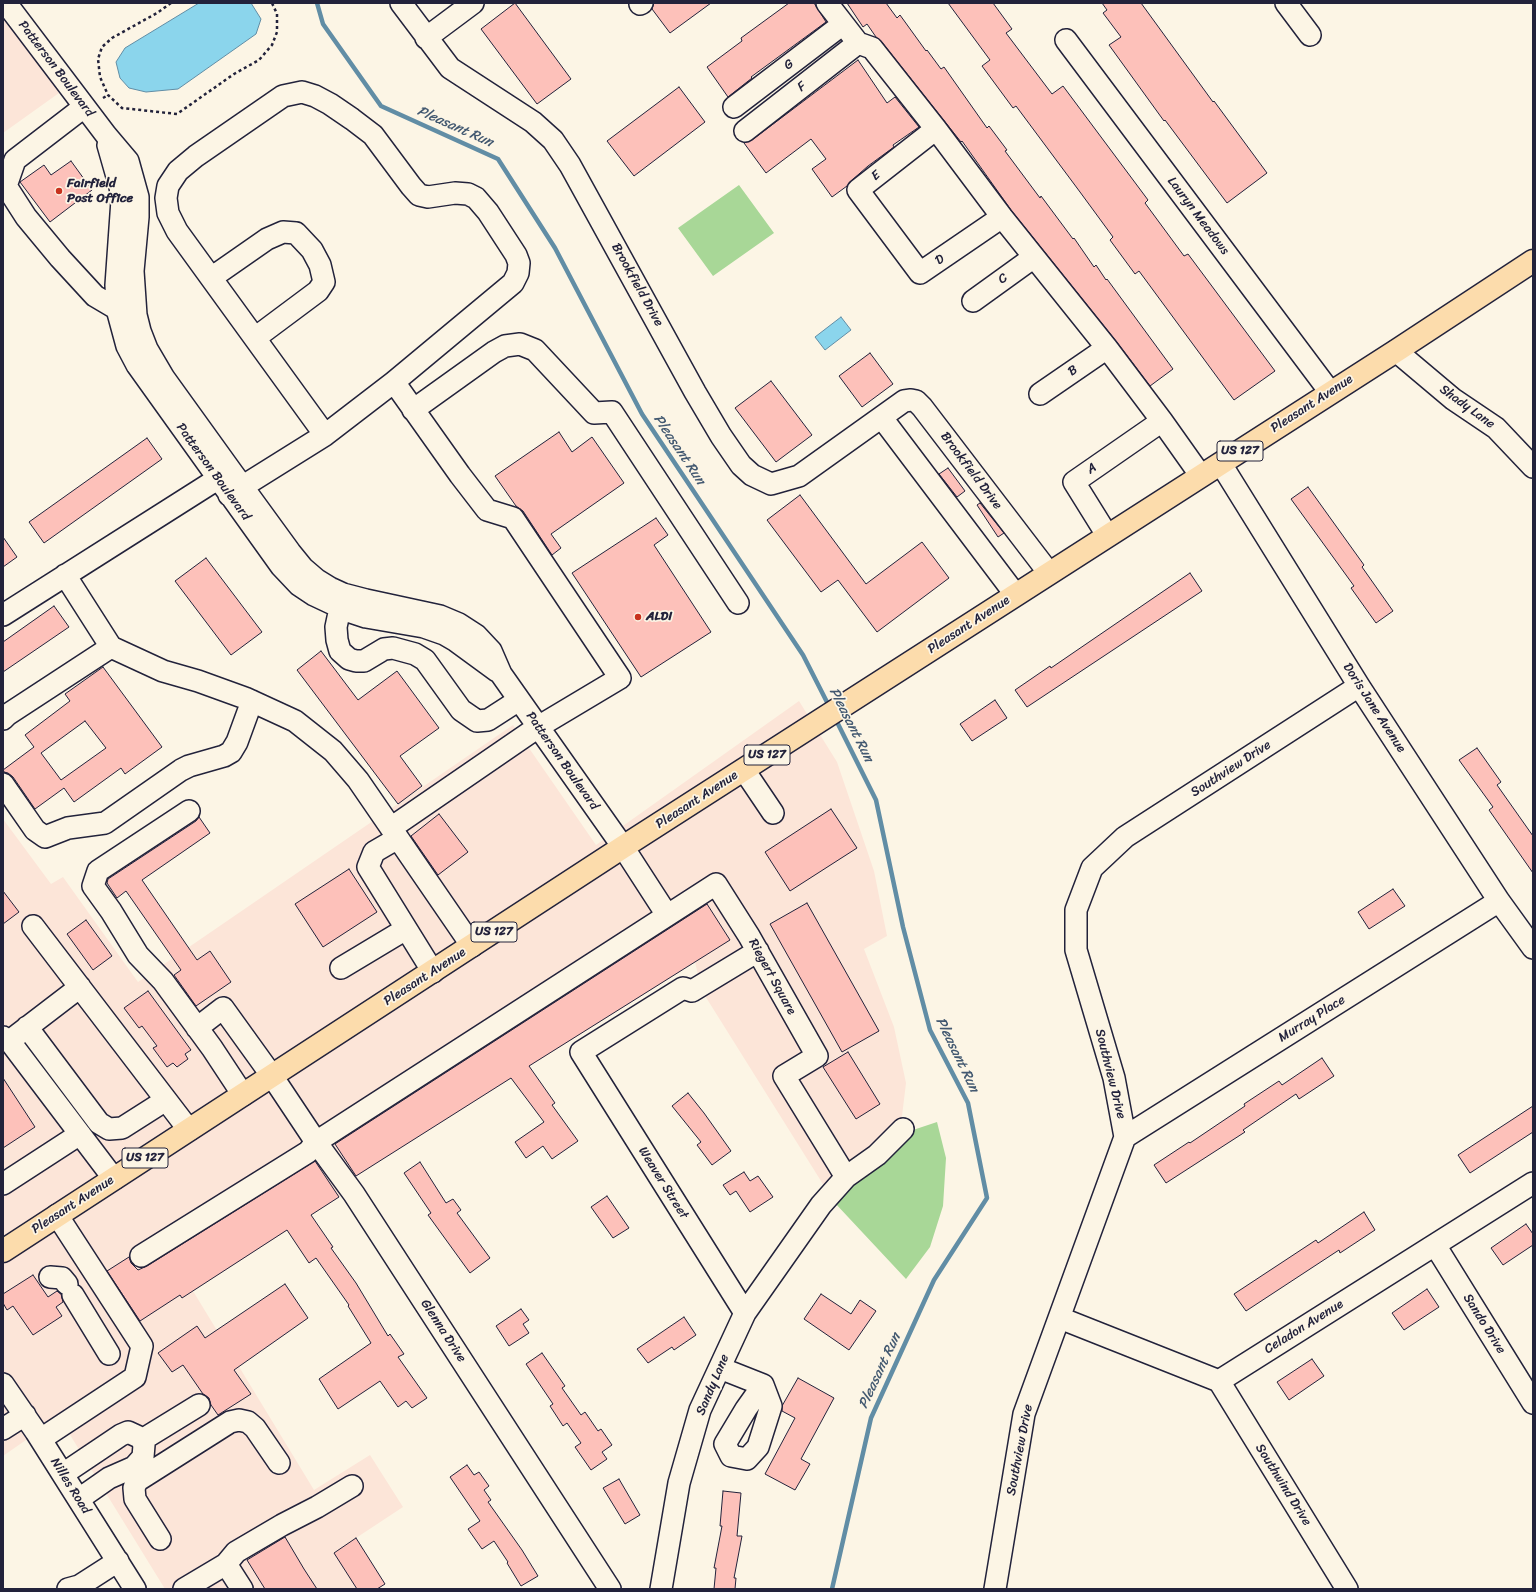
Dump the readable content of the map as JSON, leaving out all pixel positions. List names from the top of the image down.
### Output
{
  "streets": {
    "main road": ["Pleasant Avenue", "US 127"],
    "street": [
      "G",
      "Patterson Boulevard",
      "F",
      "E",
      "Lauryn Meadows",
      "D",
      "C",
      "Brookfield Drive",
      "B",
      "Shady Lane",
      "A",
      "Doris Jane Avenue",
      "Southview Drive",
      "Riegert Square",
      "Murray Place",
      "Weaver Street",
      "Sando Drive",
      "Celadon Avenue",
      "Glenna Drive",
      "Sandy Lane",
      "Southwind Drive",
      "Nilles Road"
    ]
  },
  "crossings": [
    ["Patterson Boulevard", "Pleasant Avenue"],
    ["E", "D"],
    ["Lauryn Meadows", "Pleasant Avenue"],
    ["Brookfield Drive", "Pleasant Avenue"],
    ["Pleasant Avenue", "Shady Lane"],
    ["Pleasant Avenue", "A"],
    ["Pleasant Avenue", "Doris Jane Avenue"],
    ["Pleasant Avenue", "Glenna Drive"],
    ["Doris Jane Avenue", "Southview Drive"],
    ["Doris Jane Avenue", "Murray Place"],
    ["Southview Drive", "Murray Place"],
    ["Riegert Square", "Weaver Street"],
    ["Riegert Square", "Sandy Lane"],
    ["Weaver Street", "Sandy Lane"],
    ["Sando Drive", "Celadon Avenue"],
    ["Celadon Avenue", "Southwind Drive"]
  ],
  "water": ["Pleasant Run"],
  "places": ["Fairfield Post Office", "ALDI"]
}
